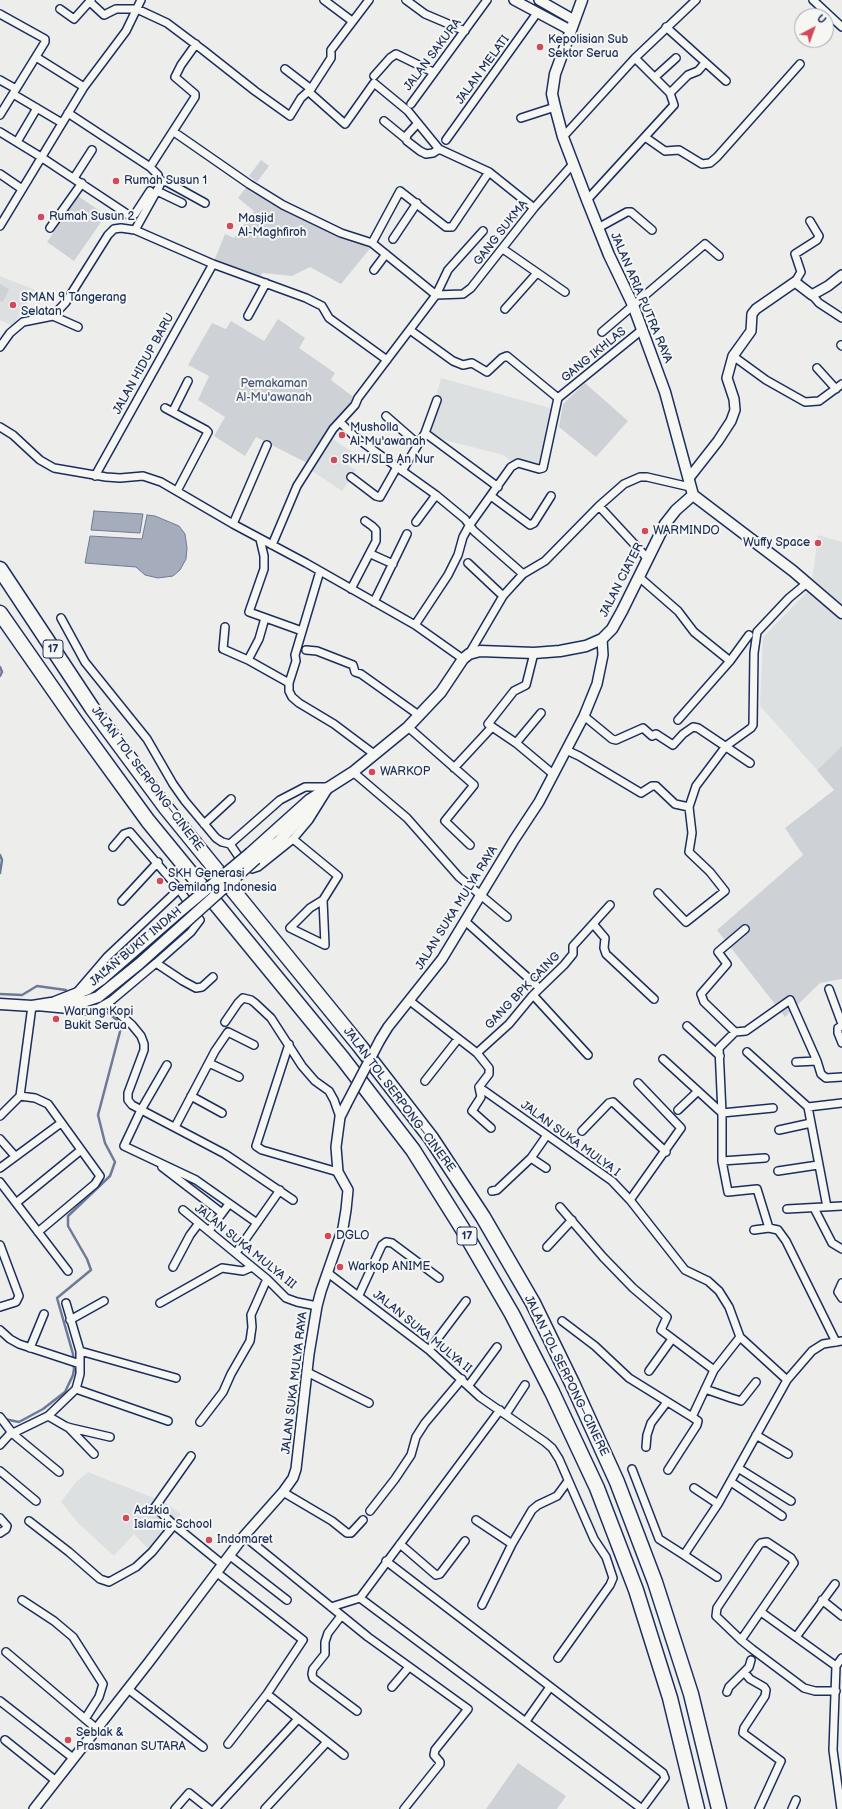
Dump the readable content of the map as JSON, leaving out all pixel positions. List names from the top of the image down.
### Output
{
  "streets": {
    "highway": ["17", "JALAN TOL SERPONG–CINERE"],
    "main road": ["JALAN ARIA PUTRA RAYA", "JALAN CIATER", "JALAN BUKIT INDAH"],
    "street": [
      "JALAN SAKURA",
      "JALAN MELATI",
      "GANG SUKMA",
      "GANG IKHLAS",
      "JALAN HIDUP BARU",
      "JALAN SUKA MULYA RAYA",
      "GANG BPK CAING",
      "JALAN SUKA MULYA I",
      "JALAN SUKA MULYA III",
      "JALAN SUKA MULYA II"
    ]
  },
  "crossings": [
    ["GANG SUKMA", "JALAN ARIA PUTRA RAYA"],
    ["JALAN ARIA PUTRA RAYA", "GANG IKHLAS"],
    ["JALAN ARIA PUTRA RAYA", "JALAN CIATER"],
    ["JALAN CIATER", "JALAN SUKA MULYA RAYA"],
    ["JALAN SUKA MULYA RAYA", "JALAN SUKA MULYA III"],
    ["JALAN SUKA MULYA RAYA", "JALAN SUKA MULYA II"]
  ],
  "parks": ["Pemakaman Al-Mu'awanah"],
  "places": [
    "Kepolisian Sub Sektor Serua",
    "Rumah Susun 1",
    "Rumah Susun 2",
    "Masjid Al-Maghfiroh",
    "SMAN 9 Tangerang Selatan",
    "Musholla Al-Mu'awanah",
    "SKH/SLB An Nur",
    "WARMINDO",
    "Wuffy Space",
    "WARKOP",
    "SKH Generasi Gemilang Indonesia",
    "Warung Kopi Bukit Serua",
    "DGLO",
    "Warkop ANIME",
    "Adzkia Islamic School",
    "Indomaret",
    "Seblak & Prasmanan SUTARA"
  ],
  "north": "top right"
}
